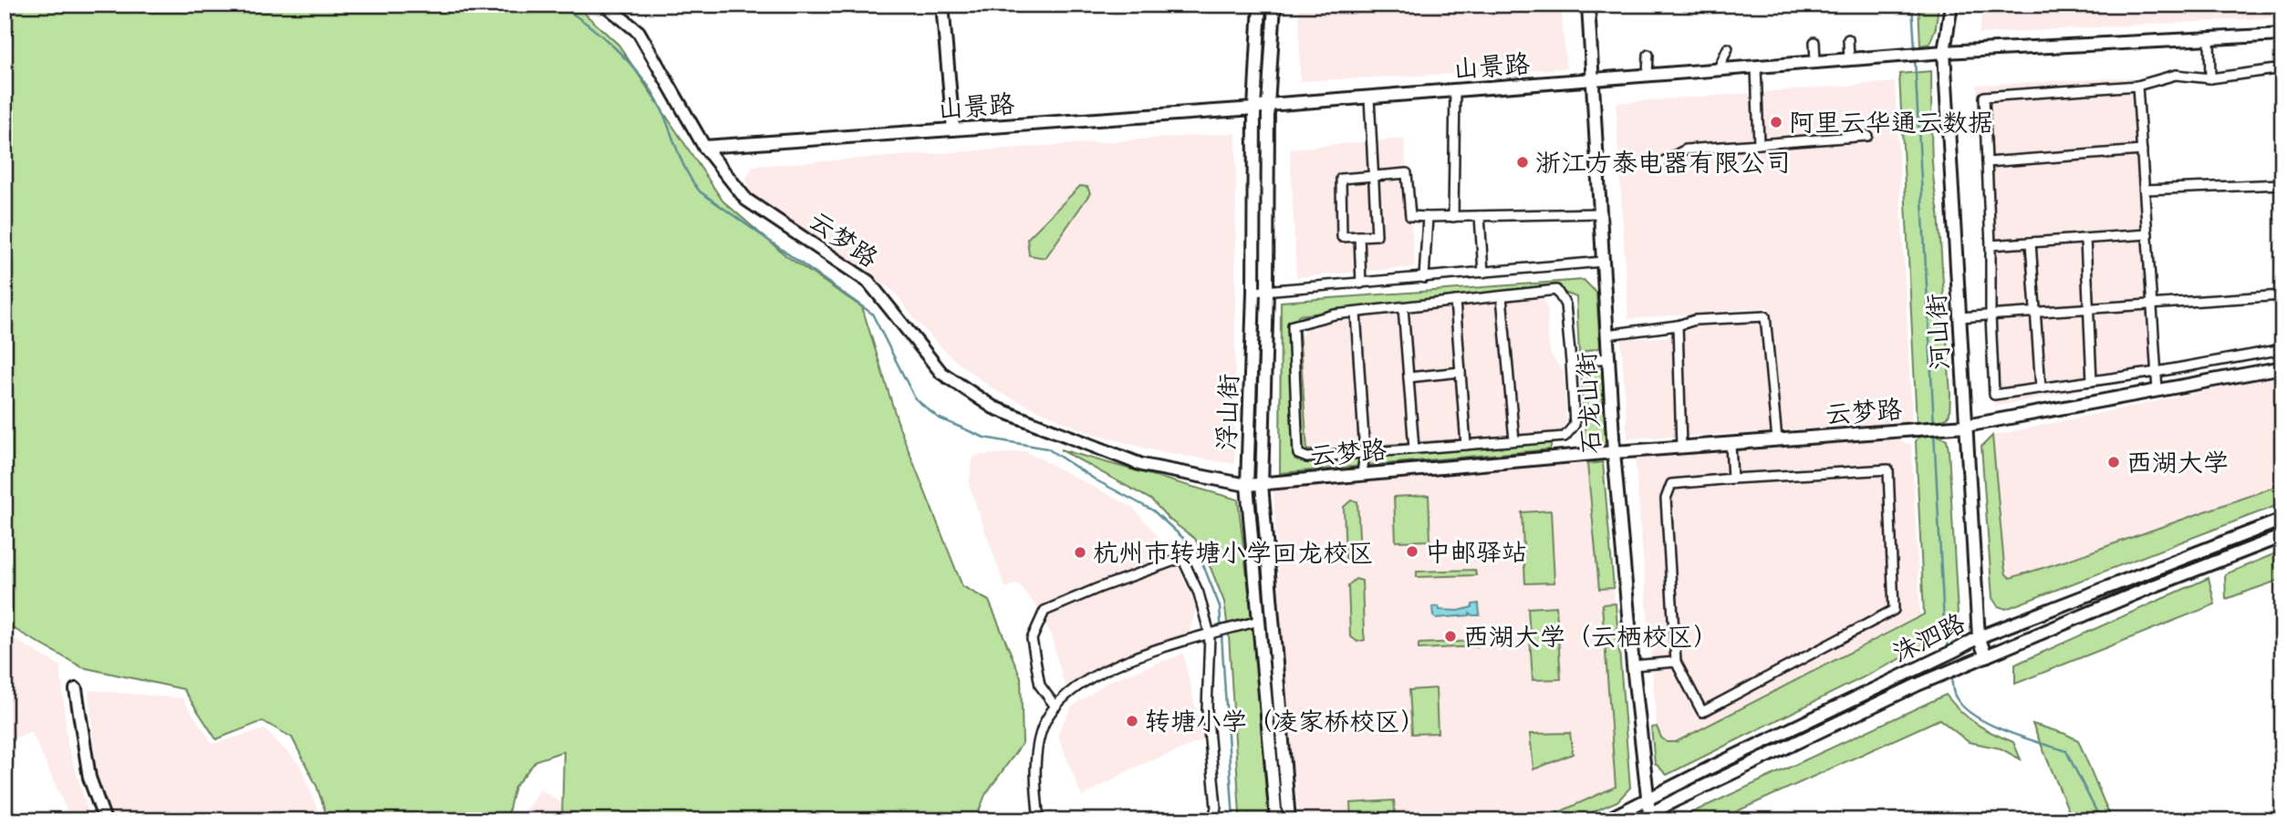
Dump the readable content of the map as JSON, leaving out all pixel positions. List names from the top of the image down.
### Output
{
  "streets": {
    "street": [
      "山景路",
      "云梦路",
      "河山街",
      "石龙山街",
      "浮山街",
      "洙泗路"
    ]
  },
  "crossings": [
    ["山景路", "云梦路"],
    ["山景路", "河山街"],
    ["山景路", "石龙山街"],
    ["山景路", "浮山街"],
    ["云梦路", "河山街"],
    ["云梦路", "石龙山街"],
    ["云梦路", "浮山街"],
    ["河山街", "洙泗路"],
    ["石龙山街", "洙泗路"]
  ],
  "places": [
    "阿里云华通云数据",
    "浙江方泰电器有限公司",
    "西湖大学",
    "中邮驿站",
    "杭州市转塘小学回龙校区",
    "西湖大学（云栖校区）",
    "转塘小学（凌家桥校区）"
  ]
}
